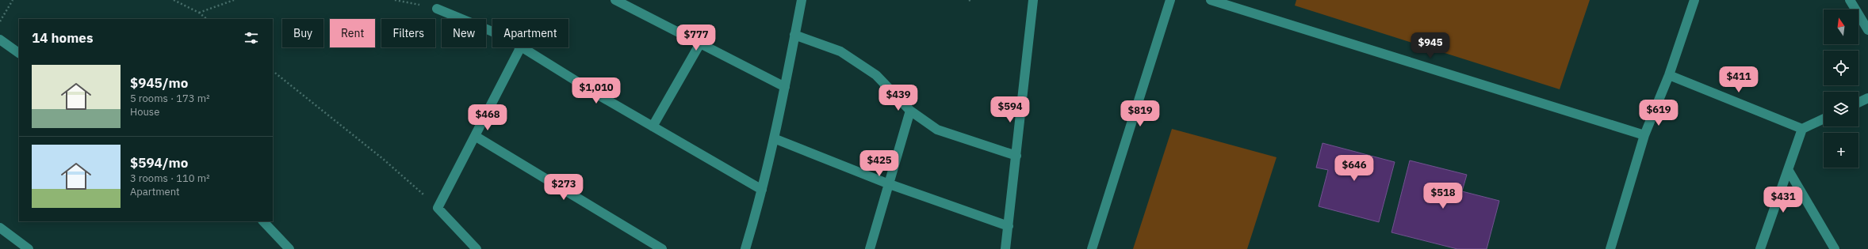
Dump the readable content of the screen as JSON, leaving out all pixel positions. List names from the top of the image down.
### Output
{
  "north": "top",
  "page": {
    "map_buttons": "+",
    "chip": [
      "Buy",
      "Rent",
      "Filters",
      "New",
      "Apartment"
    ],
    "heading": "14 homes",
    "price": [
      "$777",
      "$945",
      "$411",
      "$1,010",
      "$439",
      "$594",
      "$619",
      "$819",
      "$468",
      "$425",
      "$646",
      "$273",
      "$518",
      "$431"
    ],
    "list": [
      {
        "name": "$945/mo",
        "note": "5 rooms · 173 m² · House"
      },
      {
        "name": "$594/mo",
        "note": "3 rooms · 110 m² · Apartment"
      }
    ]
  }
}
